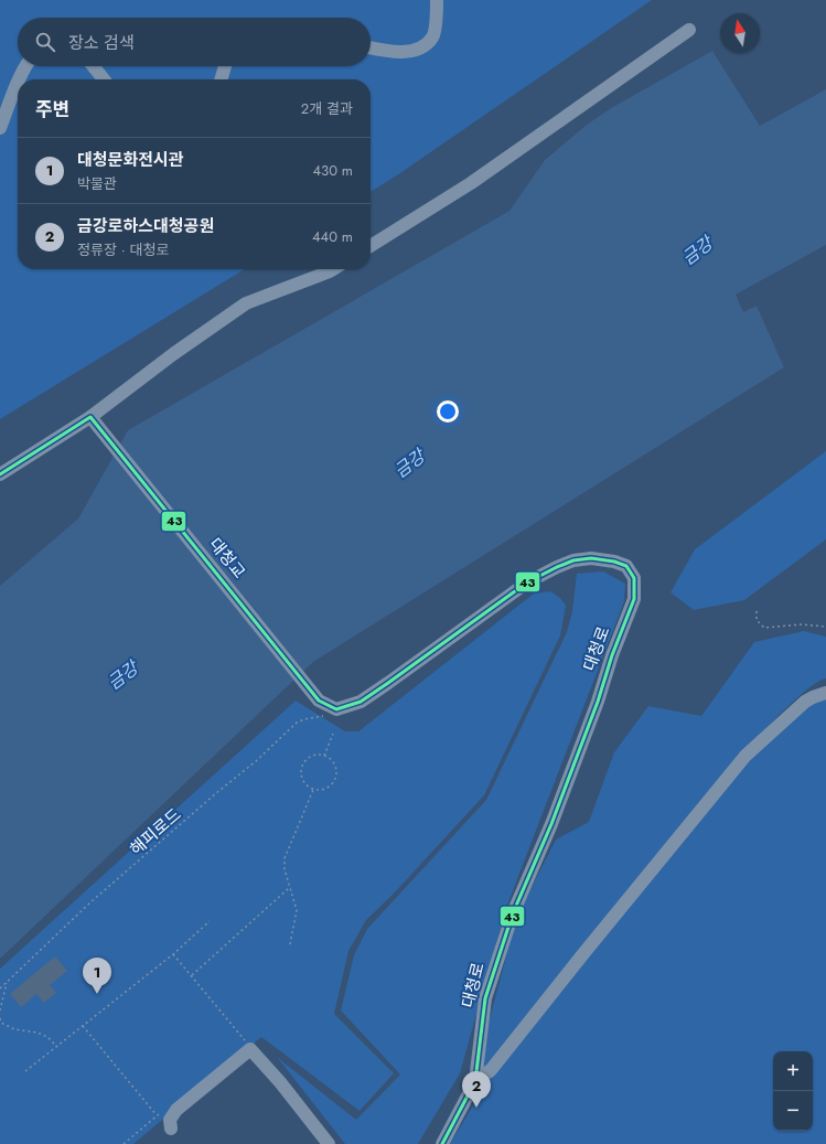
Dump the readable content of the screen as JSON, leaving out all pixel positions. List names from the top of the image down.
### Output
{
  "streets": {
    "street": ["대청교", "대청로"],
    "path": ["해피로드"]
  },
  "crossings": [
    ["대청교", "대청로"],
    ["대청교", "해피로드"],
    ["대청로", "해피로드"]
  ],
  "water": ["금강"],
  "lines": ["transit line 43"],
  "north": "top",
  "page": {
    "search": "장소 검색",
    "heading": ["주변", "2개 결과"],
    "list": [
      {
        "mark": "1",
        "name": "대청문화전시관",
        "note": "박물관",
        "value": "430 m"
      },
      {
        "mark": "2",
        "name": "금강로하스대청공원",
        "note": "정류장 · 대청로",
        "value": "440 m"
      }
    ],
    "pins": ["1", "2"],
    "map_buttons": ["+", "−"]
  }
}
